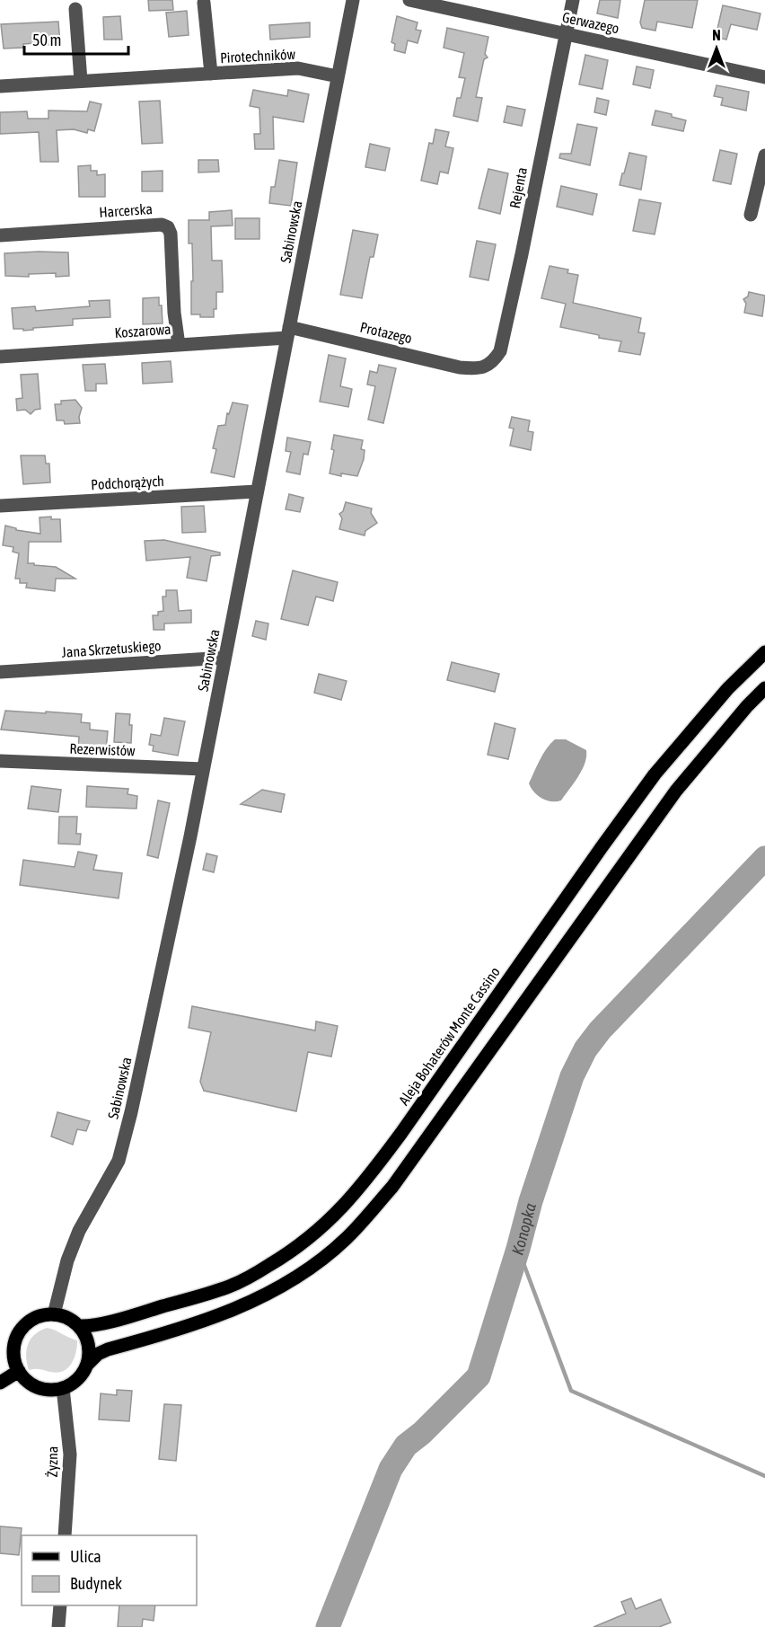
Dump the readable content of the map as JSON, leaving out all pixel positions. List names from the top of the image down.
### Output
{
  "streets": {
    "main road": ["Aleja Bohaterów Monte Cassino"],
    "street": [
      "Gerwazego",
      "Pirotechników",
      "Rejenta",
      "Harcerska",
      "Sabinowska",
      "Koszarowa",
      "Protazego",
      "Podchorążych",
      "Jana Skrzetuskiego",
      "Rezerwistów",
      "Żyzna"
    ]
  },
  "crossings": [
    ["Gerwazego", "Rejenta"],
    ["Pirotechników", "Sabinowska"],
    ["Rejenta", "Protazego"],
    ["Harcerska", "Koszarowa"],
    ["Sabinowska", "Koszarowa"],
    ["Sabinowska", "Protazego"],
    ["Sabinowska", "Podchorążych"],
    ["Sabinowska", "Jana Skrzetuskiego"],
    ["Sabinowska", "Rezerwistów"],
    ["Sabinowska", "Aleja Bohaterów Monte Cassino"],
    ["Sabinowska", "Żyzna"],
    ["Koszarowa", "Protazego"],
    ["Aleja Bohaterów Monte Cassino", "Żyzna"]
  ],
  "water": ["Konopka"],
  "legend": ["Ulica", "Budynek"],
  "scale_bar": "50 m",
  "north": "top"
}
